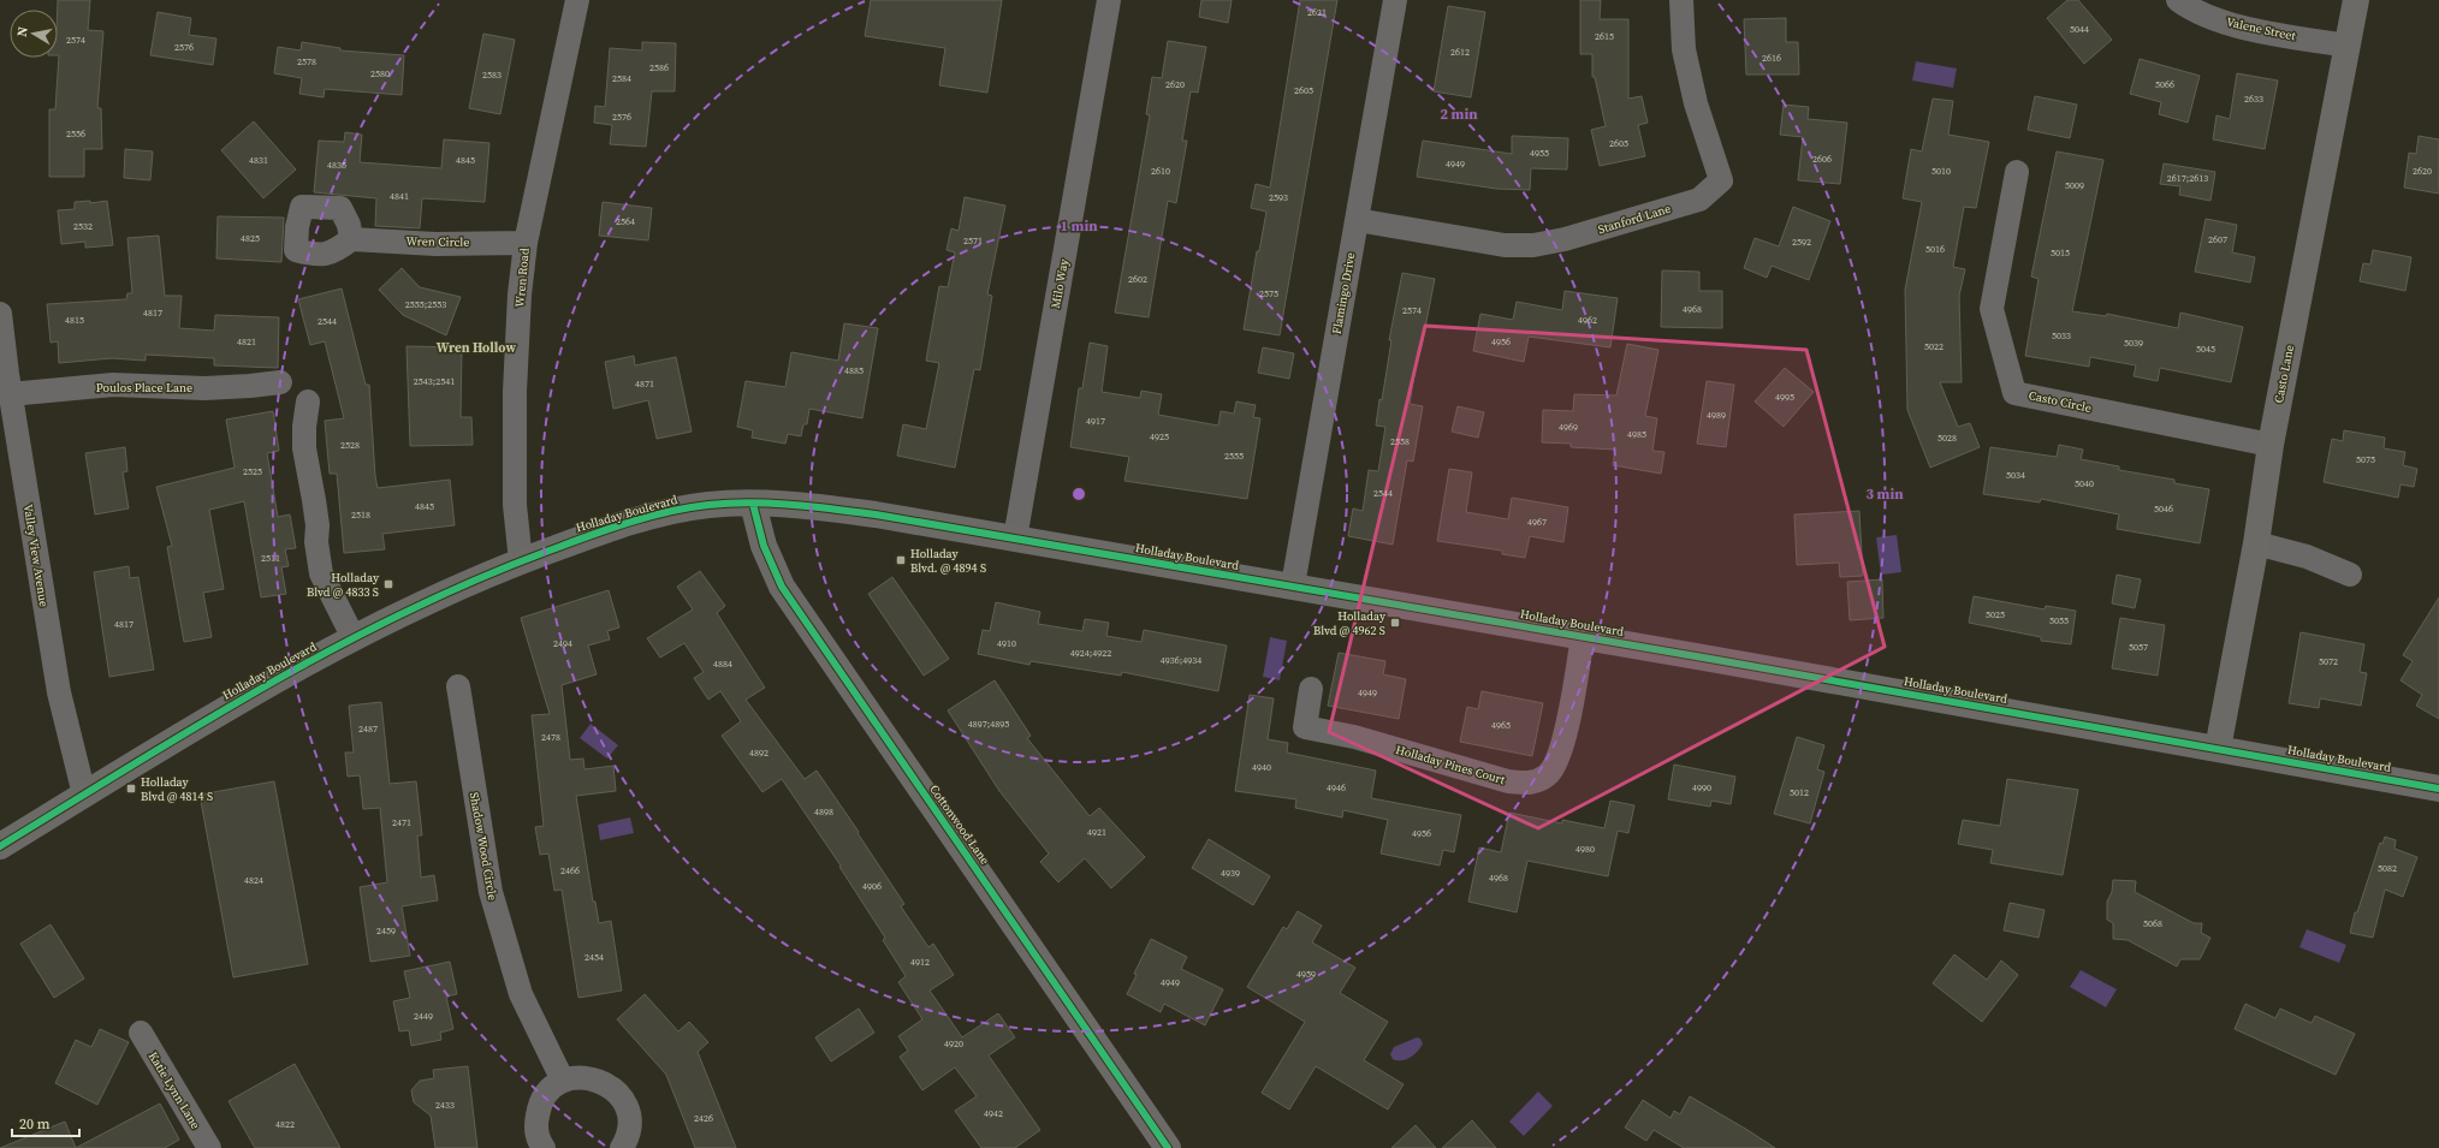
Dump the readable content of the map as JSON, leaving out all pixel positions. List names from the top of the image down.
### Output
{
  "streets": {
    "main road": ["Casto Lane", "Holladay Boulevard", "Cottonwood Lane"],
    "street": [
      "Valene Street",
      "Stanford Lane",
      "Wren Circle",
      "Wren Road",
      "Milo Way",
      "Flamingo Drive",
      "Poulos Place Lane",
      "Casto Circle",
      "Valley View Avenue",
      "Holladay Pines Court",
      "Shadow Wood Circle",
      "Katie Lynn Lane"
    ]
  },
  "crossings": [
    ["Valene Street", "Casto Lane"],
    ["Stanford Lane", "Flamingo Drive"],
    ["Wren Circle", "Wren Road"],
    ["Wren Road", "Holladay Boulevard"],
    ["Milo Way", "Holladay Boulevard"],
    ["Flamingo Drive", "Holladay Boulevard"],
    ["Casto Lane", "Casto Circle"],
    ["Casto Lane", "Holladay Boulevard"],
    ["Poulos Place Lane", "Valley View Avenue"],
    ["Holladay Boulevard", "Valley View Avenue"],
    ["Holladay Boulevard", "Holladay Pines Court"],
    ["Holladay Boulevard", "Cottonwood Lane"]
  ],
  "districts": ["Wren Hollow"],
  "places": {
    "transit": [
      "Holladay Blvd. @ 4894 S",
      "Holladay Blvd @ 4833 S",
      "Holladay Blvd @ 4962 S",
      "Holladay Blvd @ 4814 S"
    ]
  },
  "house_numbers": [
    "2621",
    "5044",
    "2615",
    "2574",
    "2576",
    "2612",
    "2616",
    "2578",
    "2586",
    "2580",
    "2583",
    "2584",
    "2620",
    "5066",
    "2605",
    "2633",
    "2576",
    "2556",
    "2605",
    "4955",
    "2606",
    "4831",
    "4845",
    "4949",
    "4835",
    "2610",
    "5010",
    "2620",
    "2617;2613",
    "5009",
    "4841",
    "2593",
    "2564",
    "2532",
    "4825",
    "2607",
    "2571",
    "2592",
    "5016",
    "5015",
    "2602",
    "2575",
    "2555;2553",
    "4968",
    "2574",
    "4817",
    "4815",
    "4962",
    "2544",
    "5033",
    "4821",
    "4956",
    "5039",
    "5022",
    "5045",
    "4885",
    "2543;2541",
    "4871",
    "4995",
    "4989",
    "4917",
    "4969",
    "4985",
    "4925",
    "5028",
    "2558",
    "2528",
    "2555",
    "5075",
    "2525",
    "5034",
    "5040",
    "2544",
    "4845",
    "5046",
    "2518",
    "4967",
    "2511",
    "5025",
    "5055",
    "4817",
    "2494",
    "4910",
    "5057",
    "4924;4922",
    "4936;4934",
    "5072",
    "4884",
    "4949",
    "4897;4895",
    "4965",
    "2487",
    "2478",
    "4892",
    "4940",
    "4946",
    "4990",
    "5012",
    "4898",
    "2471",
    "4921",
    "4956",
    "4980",
    "5082",
    "2466",
    "4939",
    "4968",
    "4824",
    "4906",
    "5068",
    "2459",
    "2454",
    "4912",
    "4959",
    "4949",
    "2449",
    "4920",
    "2433",
    "4942",
    "2426",
    "4822"
  ],
  "scale_bar": "20 m",
  "north": "left",
  "rings": ["2 min", "1 min", "3 min"]
}
